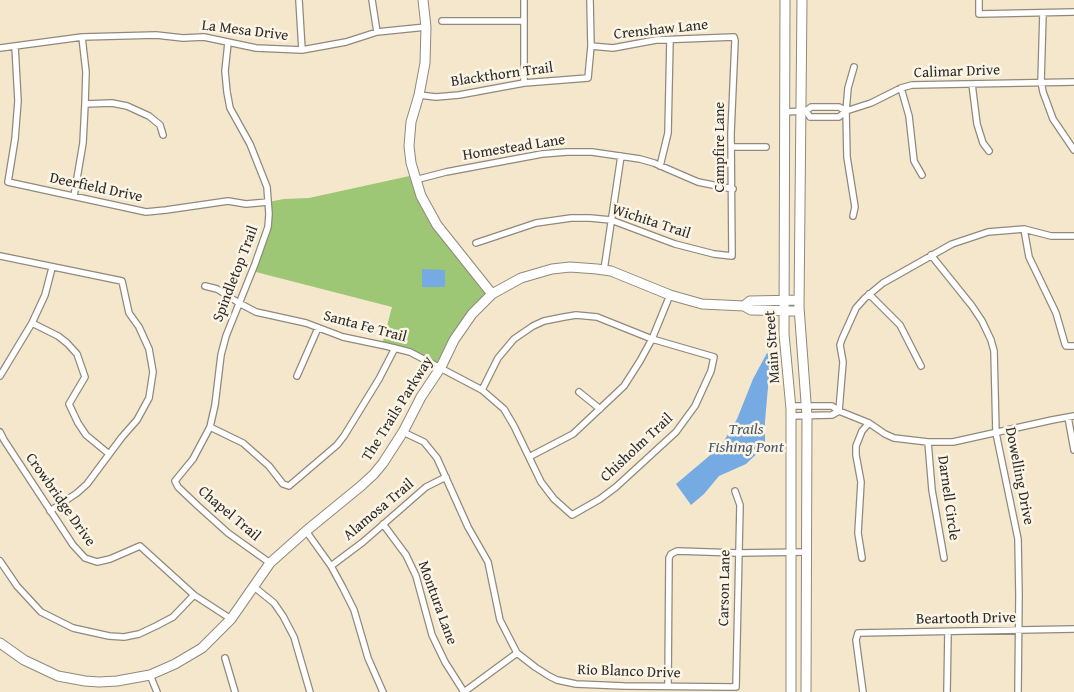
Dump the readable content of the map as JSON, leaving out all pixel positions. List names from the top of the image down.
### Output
{
  "streets": {
    "main road": ["Main Street", "The Trails Parkway"],
    "street": [
      "Crenshaw Lane",
      "La Mesa Drive",
      "Calimar Drive",
      "Blackthorn Trail",
      "Campfire Lane",
      "Homestead Lane",
      "Deerfield Drive",
      "Wichita Trail",
      "Spindletop Trail",
      "Santa Fe Trail",
      "Chisholm Trail",
      "Dowelling Drive",
      "Darnell Circle",
      "Crowbridge Drive",
      "Alamosa Trail",
      "Chapel Trail",
      "Carson Lane",
      "Montura Lane",
      "Beartooth Drive",
      "Rio Blanco Drive"
    ]
  },
  "crossings": [
    ["Crenshaw Lane", "Blackthorn Trail"],
    ["Crenshaw Lane", "Campfire Lane"],
    ["La Mesa Drive", "Deerfield Drive"],
    ["La Mesa Drive", "Spindletop Trail"],
    ["Calimar Drive", "Main Street"],
    ["Campfire Lane", "Homestead Lane"],
    ["Campfire Lane", "Wichita Trail"],
    ["Deerfield Drive", "Spindletop Trail"],
    ["Spindletop Trail", "Santa Fe Trail"],
    ["Spindletop Trail", "Chapel Trail"],
    ["Santa Fe Trail", "The Trails Parkway"],
    ["Santa Fe Trail", "Chisholm Trail"],
    ["Main Street", "The Trails Parkway"],
    ["The Trails Parkway", "Chapel Trail"],
    ["The Trails Parkway", "Rio Blanco Drive"],
    ["Dowelling Drive", "Beartooth Drive"],
    ["Alamosa Trail", "Montura Lane"],
    ["Alamosa Trail", "Rio Blanco Drive"],
    ["Carson Lane", "Rio Blanco Drive"]
  ],
  "water": ["Trails Fishing Pont"]
}
